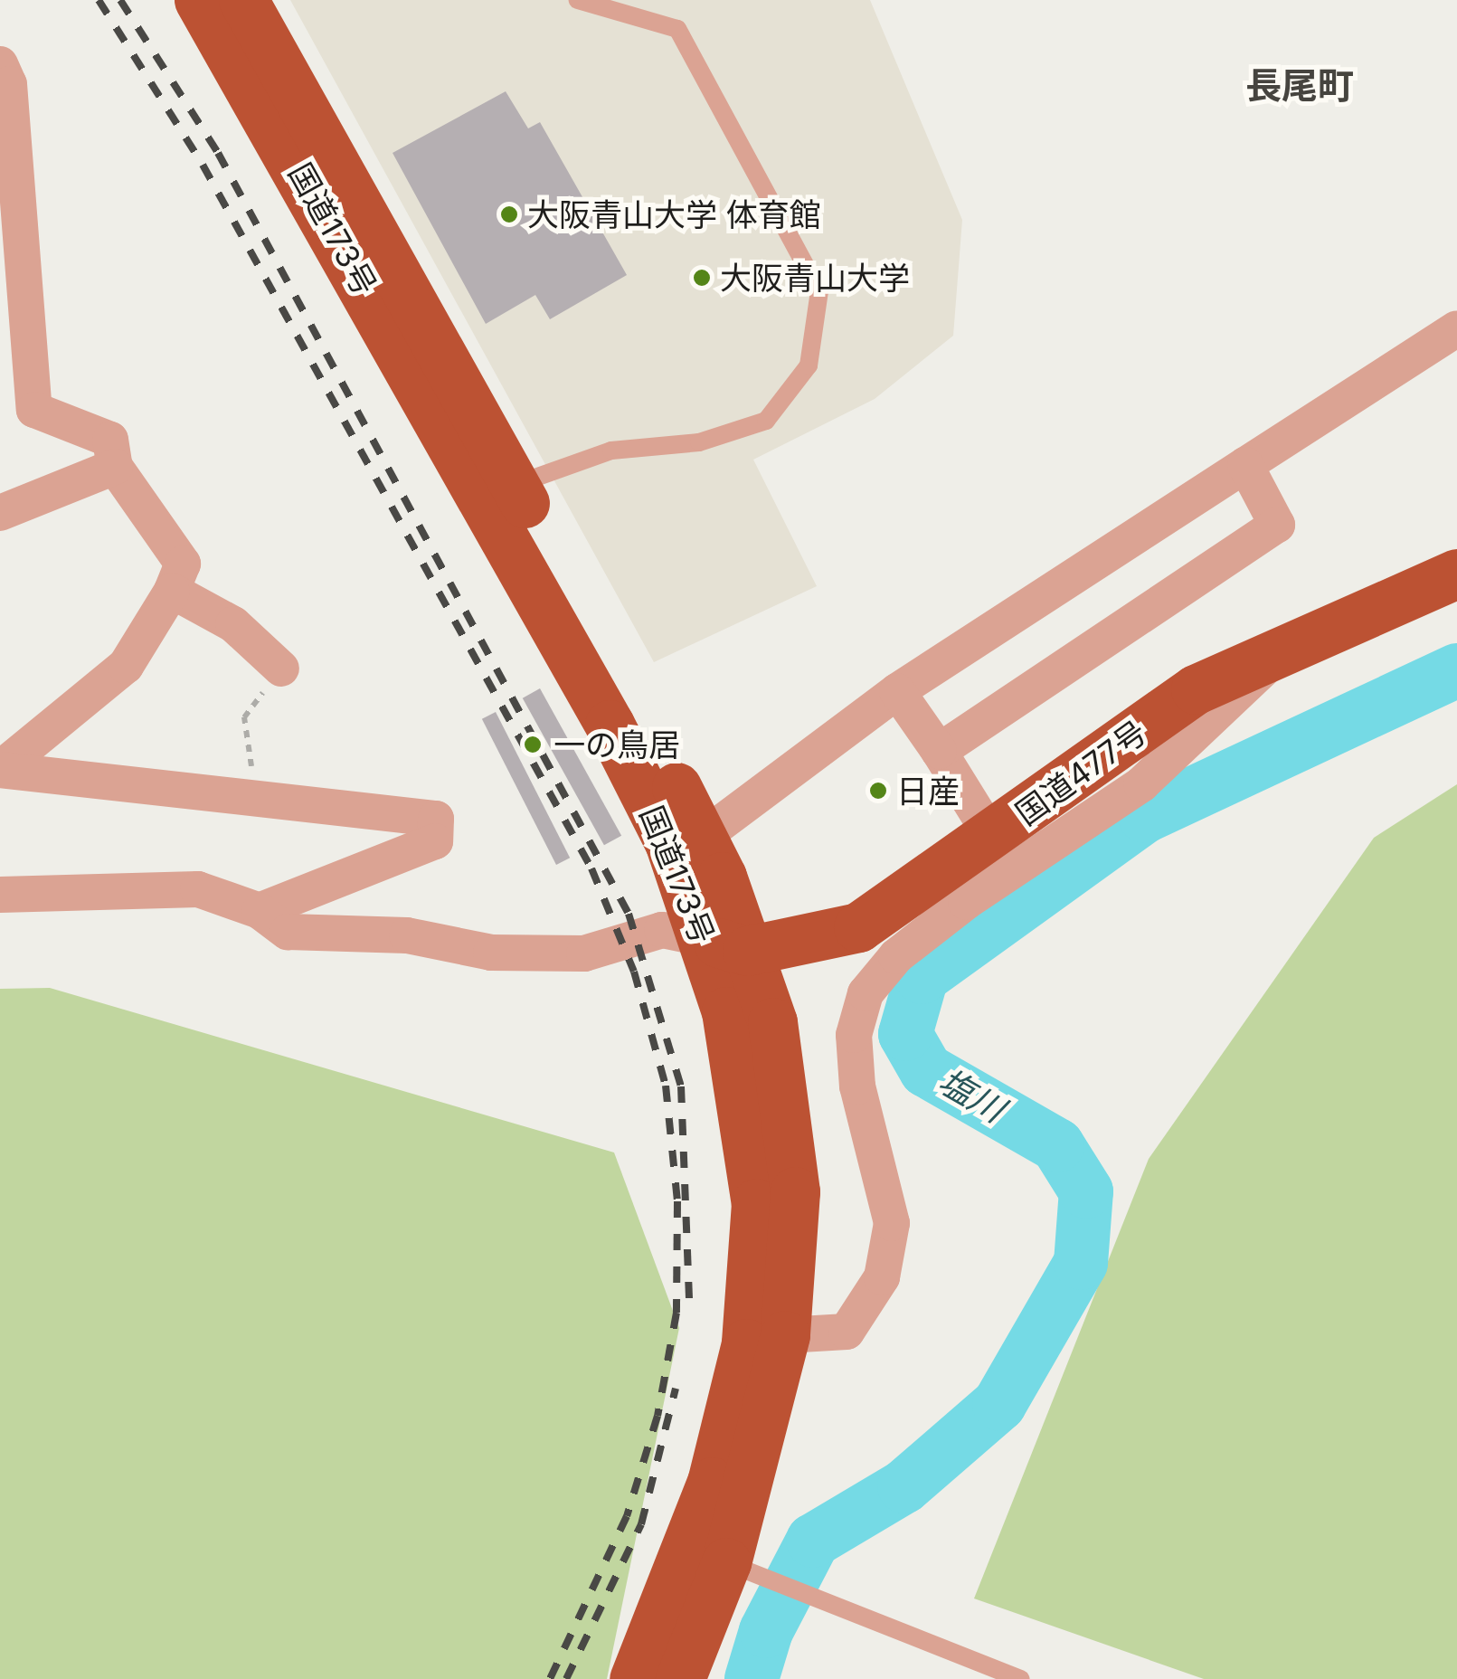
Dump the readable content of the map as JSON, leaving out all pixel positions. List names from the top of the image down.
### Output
{
  "streets": {
    "highway": ["国道173号", "国道477号"]
  },
  "crossings": [
    ["国道173号", "国道477号"]
  ],
  "districts": ["長尾町"],
  "water": ["塩川"],
  "places": [
    "大阪青山大学 体育館",
    "大阪青山大学",
    "一の鳥居",
    "日産"
  ]
}
